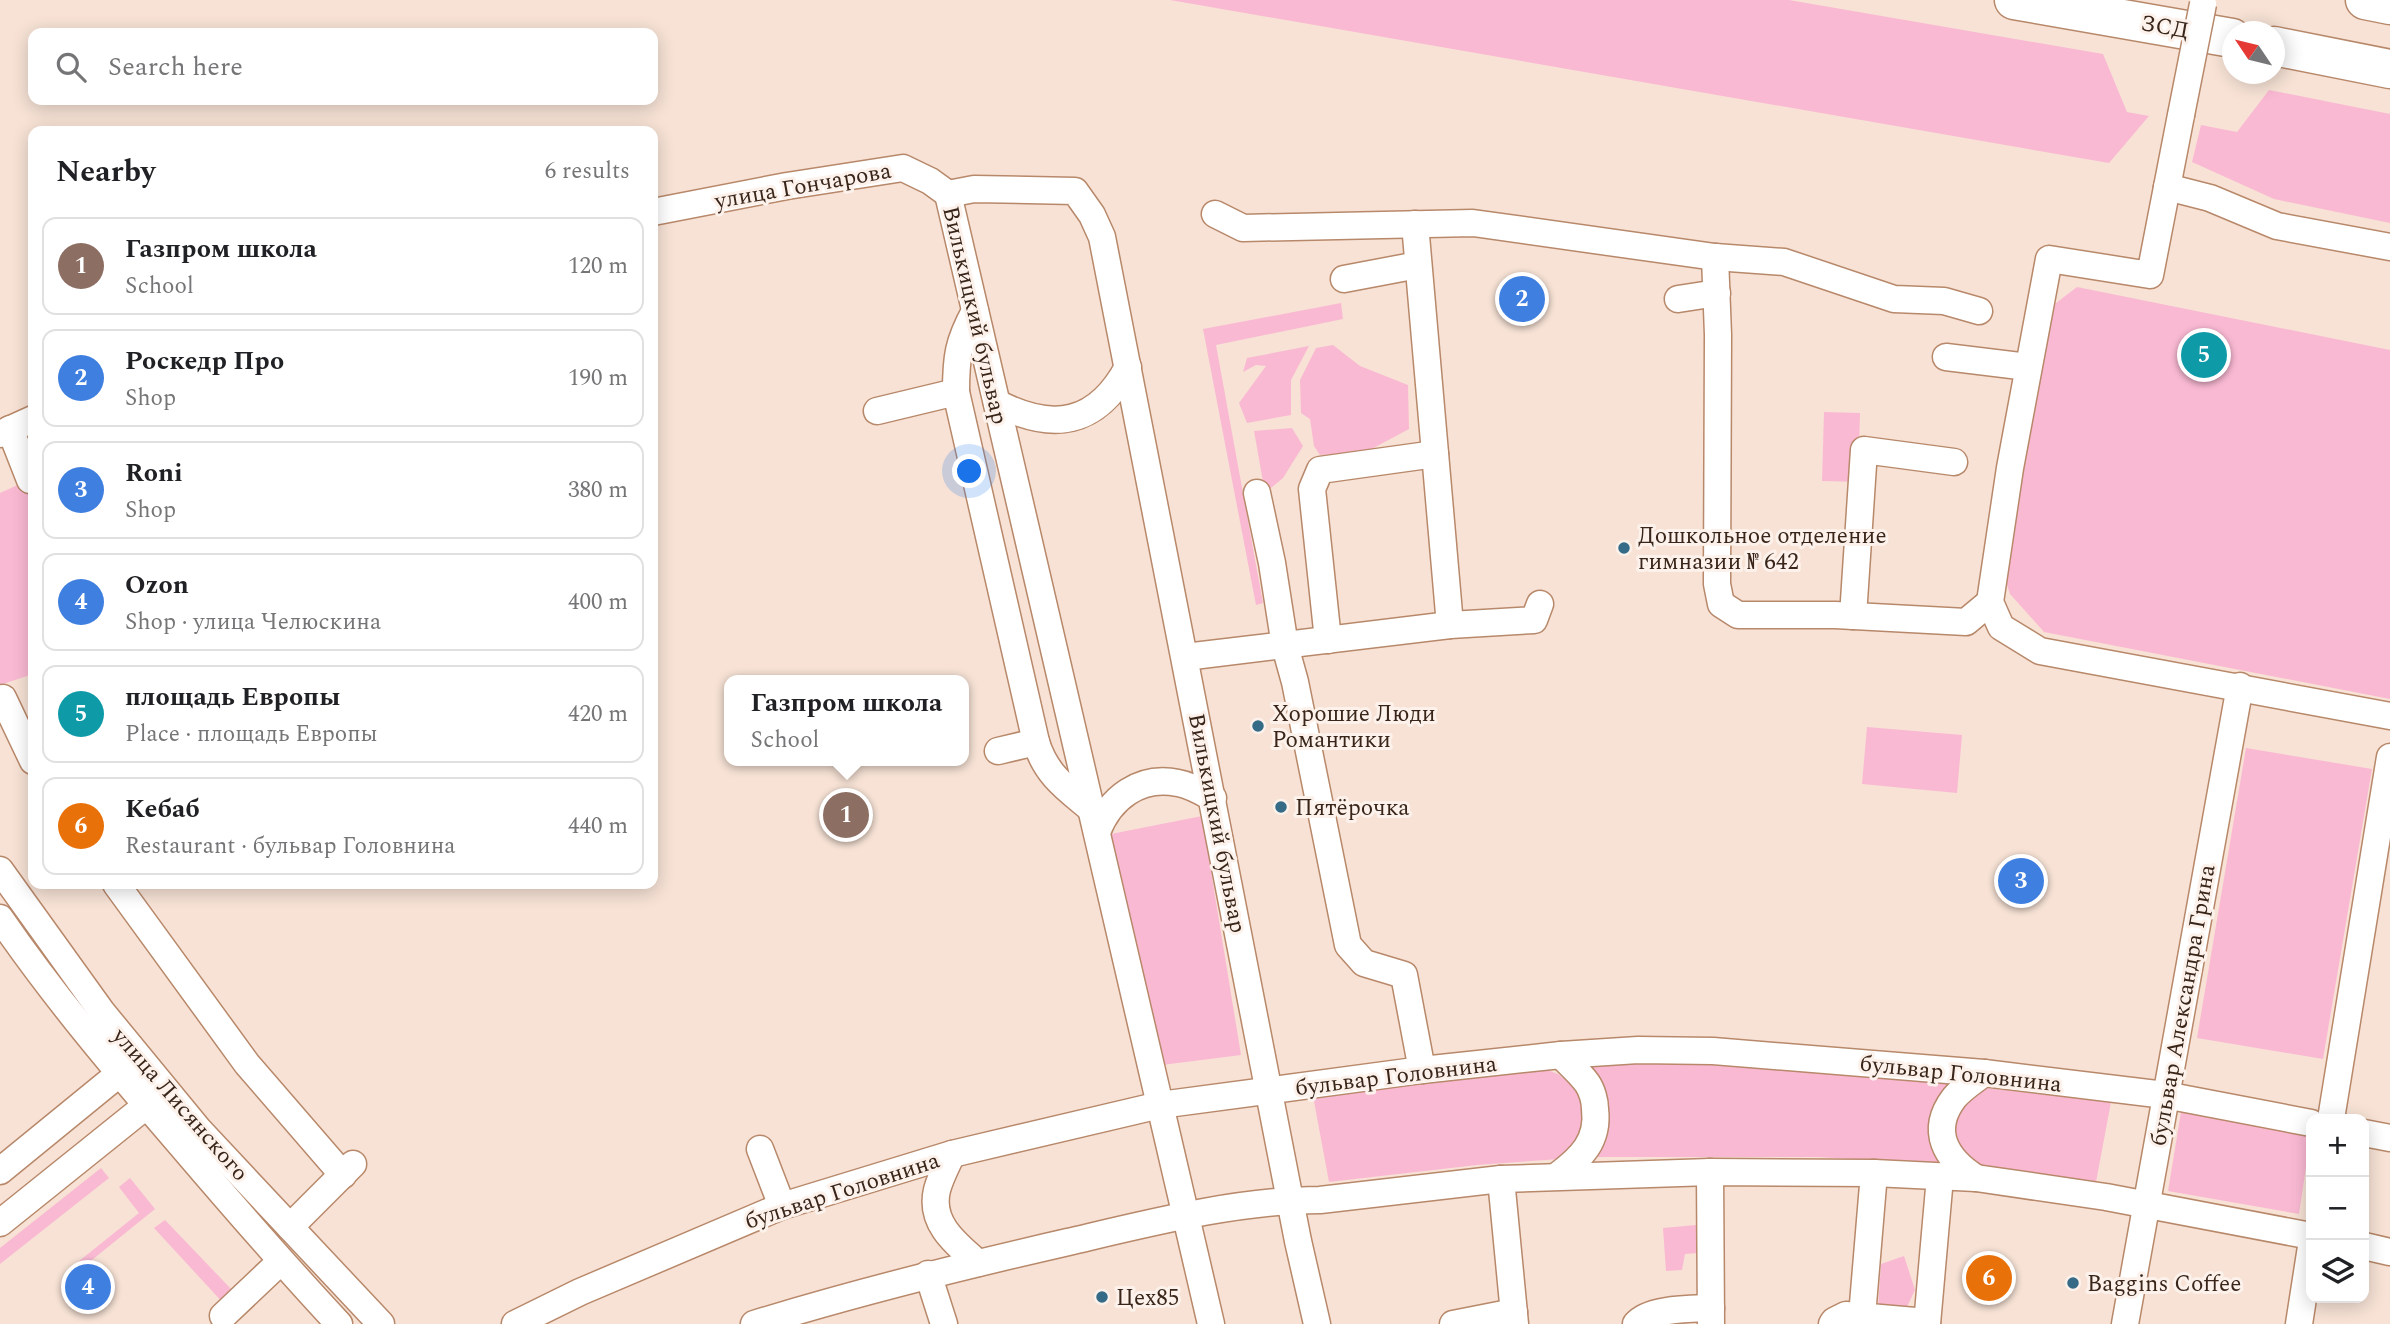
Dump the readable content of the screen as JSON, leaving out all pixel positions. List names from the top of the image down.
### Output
{
  "streets": {
    "highway": ["ЗСД"],
    "street": [
      "улица Гончарова",
      "Вилькицкий бульвар",
      "бульвар Александра Грина",
      "бульвар Головнина",
      "улица Лисянского"
    ]
  },
  "crossings": [
    ["улица Гончарова", "Вилькицкий бульвар"],
    ["Вилькицкий бульвар", "бульвар Головнина"],
    ["бульвар Александра Грина", "бульвар Головнина"]
  ],
  "places": [
    "Дошкольное отделение гимназии № 642",
    "Хорошие Люди Романтики",
    "Пятёрочка",
    "Baggins Coffee",
    "Цех85"
  ],
  "north": "top left",
  "page": {
    "search": "Search here",
    "heading": ["Nearby", "6 results"],
    "list": [
      {
        "mark": "1",
        "name": "Газпром школа",
        "note": "School",
        "value": "120 m"
      },
      {
        "mark": "2",
        "name": "Роскедр Про",
        "note": "Shop",
        "value": "190 m"
      },
      {
        "mark": "3",
        "name": "Roni",
        "note": "Shop",
        "value": "380 m"
      },
      {
        "mark": "4",
        "name": "Ozon",
        "note": "Shop · улица Челюскина",
        "value": "400 m"
      },
      {
        "mark": "5",
        "name": "площадь Европы",
        "note": "Place · площадь Европы",
        "value": "420 m"
      },
      {
        "mark": "6",
        "name": "Кебаб",
        "note": "Restaurant · бульвар Головнина",
        "value": "440 m"
      }
    ],
    "pins": [
      "2",
      "5",
      "1",
      "3",
      "6",
      "4"
    ],
    "popup": ["Газпром школа", "School"],
    "map_buttons": ["+", "−"]
  }
}
